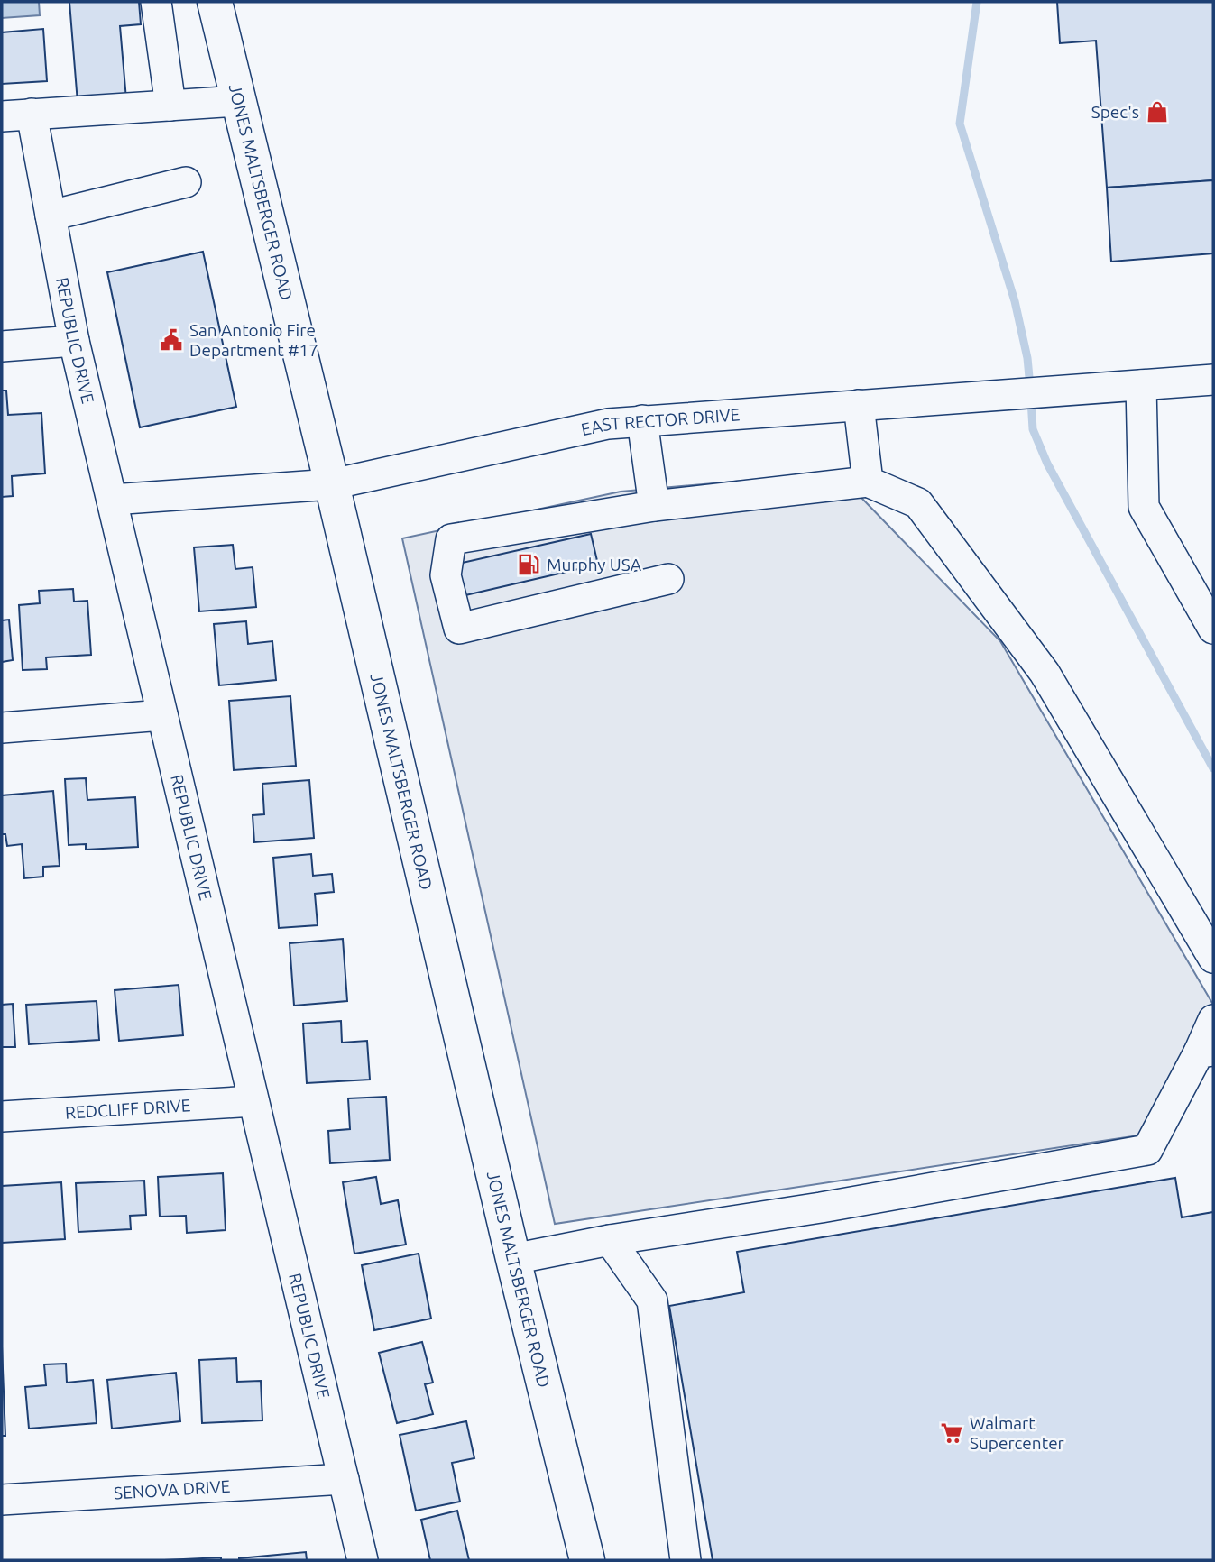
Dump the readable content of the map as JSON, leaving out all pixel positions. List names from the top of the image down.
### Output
{
  "streets": {
    "main road": ["JONES MALTSBERGER ROAD"],
    "street": [
      "REPUBLIC DRIVE",
      "EAST RECTOR DRIVE",
      "REDCLIFF DRIVE",
      "SENOVA DRIVE"
    ]
  },
  "crossings": [
    ["JONES MALTSBERGER ROAD", "EAST RECTOR DRIVE"],
    ["REPUBLIC DRIVE", "EAST RECTOR DRIVE"],
    ["REPUBLIC DRIVE", "REDCLIFF DRIVE"],
    ["REPUBLIC DRIVE", "SENOVA DRIVE"]
  ],
  "places": {
    "shop": ["Spec's"],
    "public building": ["San Antonio Fire Department #17"],
    "fuel station": ["Murphy USA"],
    "supermarket": ["Walmart Supercenter"]
  }
}
